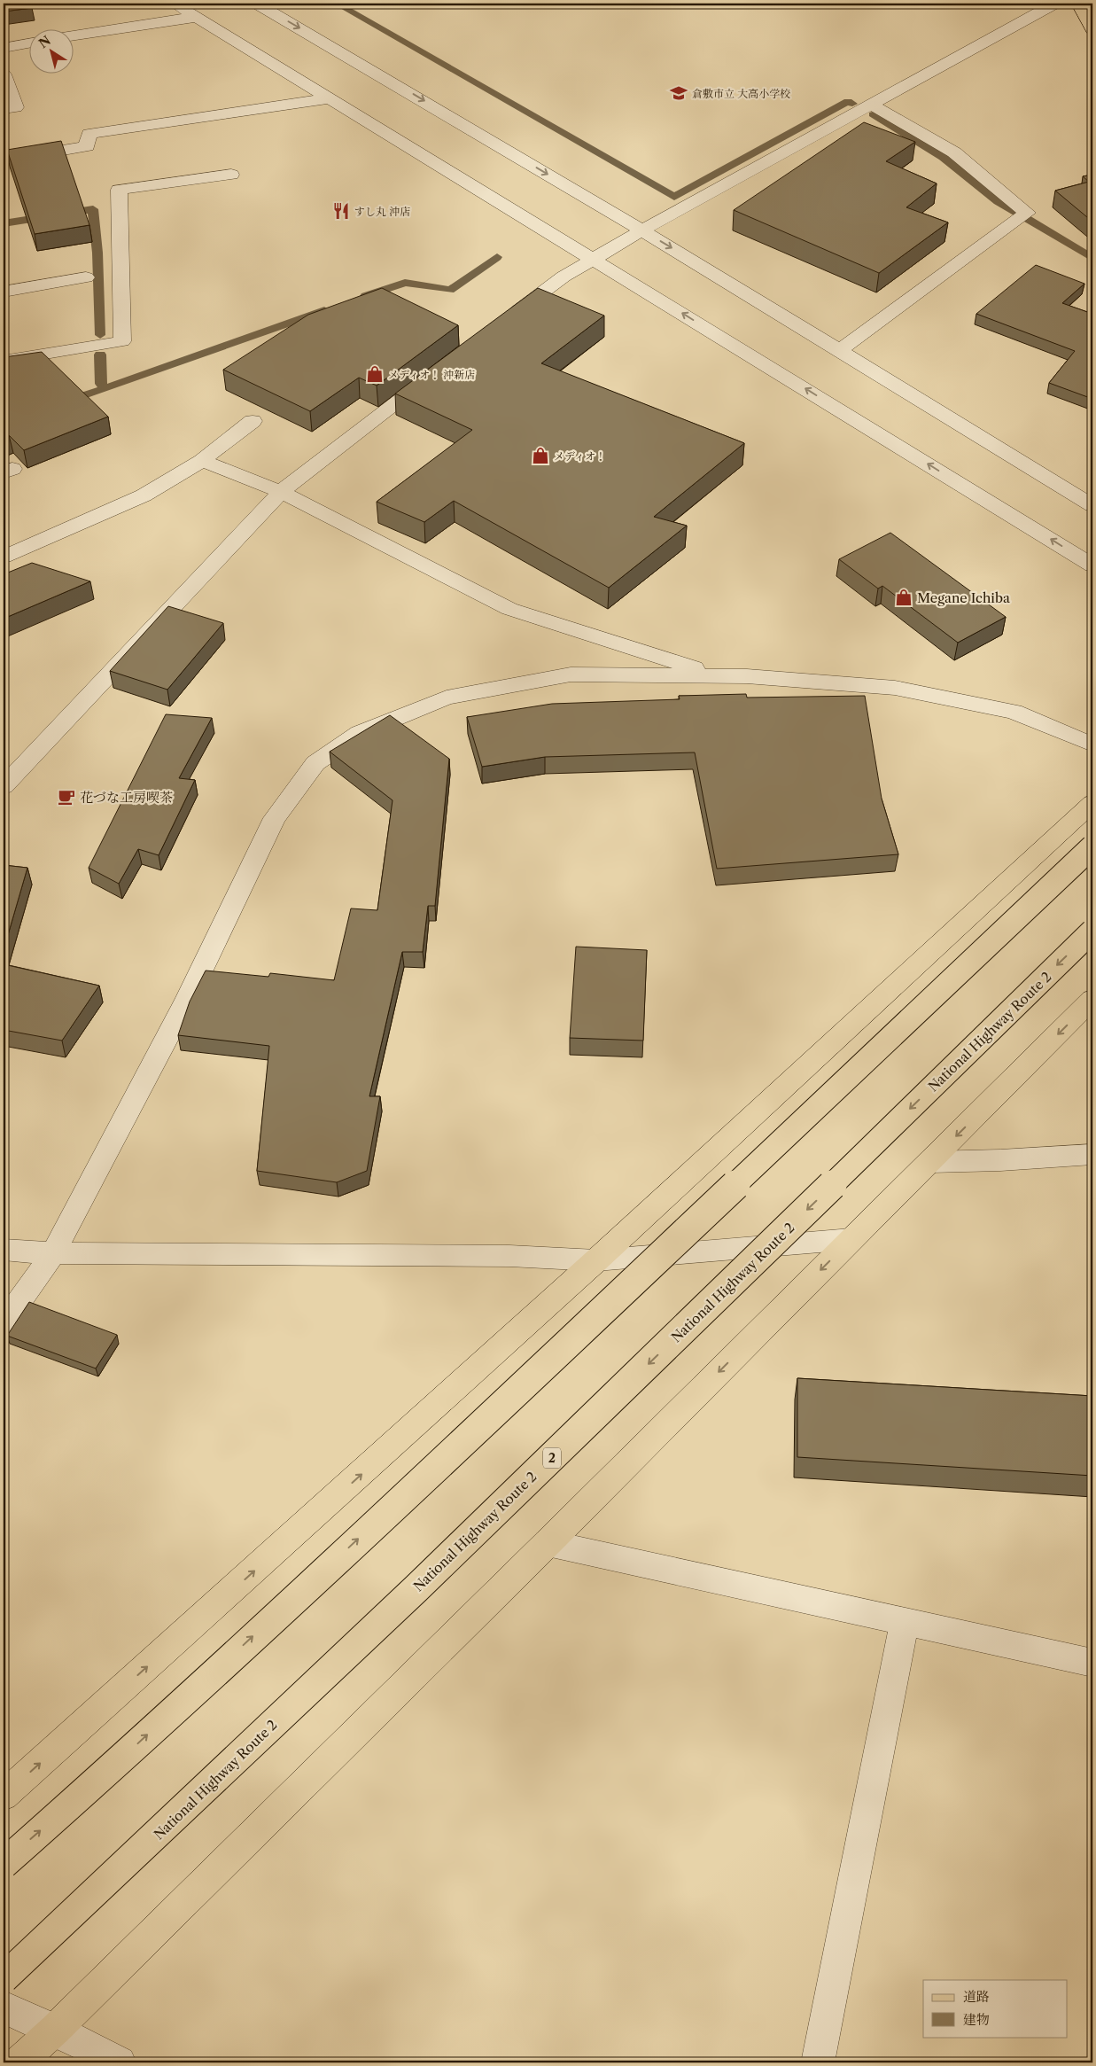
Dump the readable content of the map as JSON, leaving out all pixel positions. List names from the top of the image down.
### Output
{
  "streets": {
    "main road": ["National Highway Route 2", "2"]
  },
  "places": {
    "school or university": ["倉敷市立 大高小学校"],
    "restaurant": ["すし丸 沖店"],
    "shop": ["メディオ！ 沖新店", "メディオ！", "Megane Ichiba"],
    "cafe": ["花づな工房喫茶"]
  },
  "legend": ["道路", "建物"],
  "north": "top left"
}
